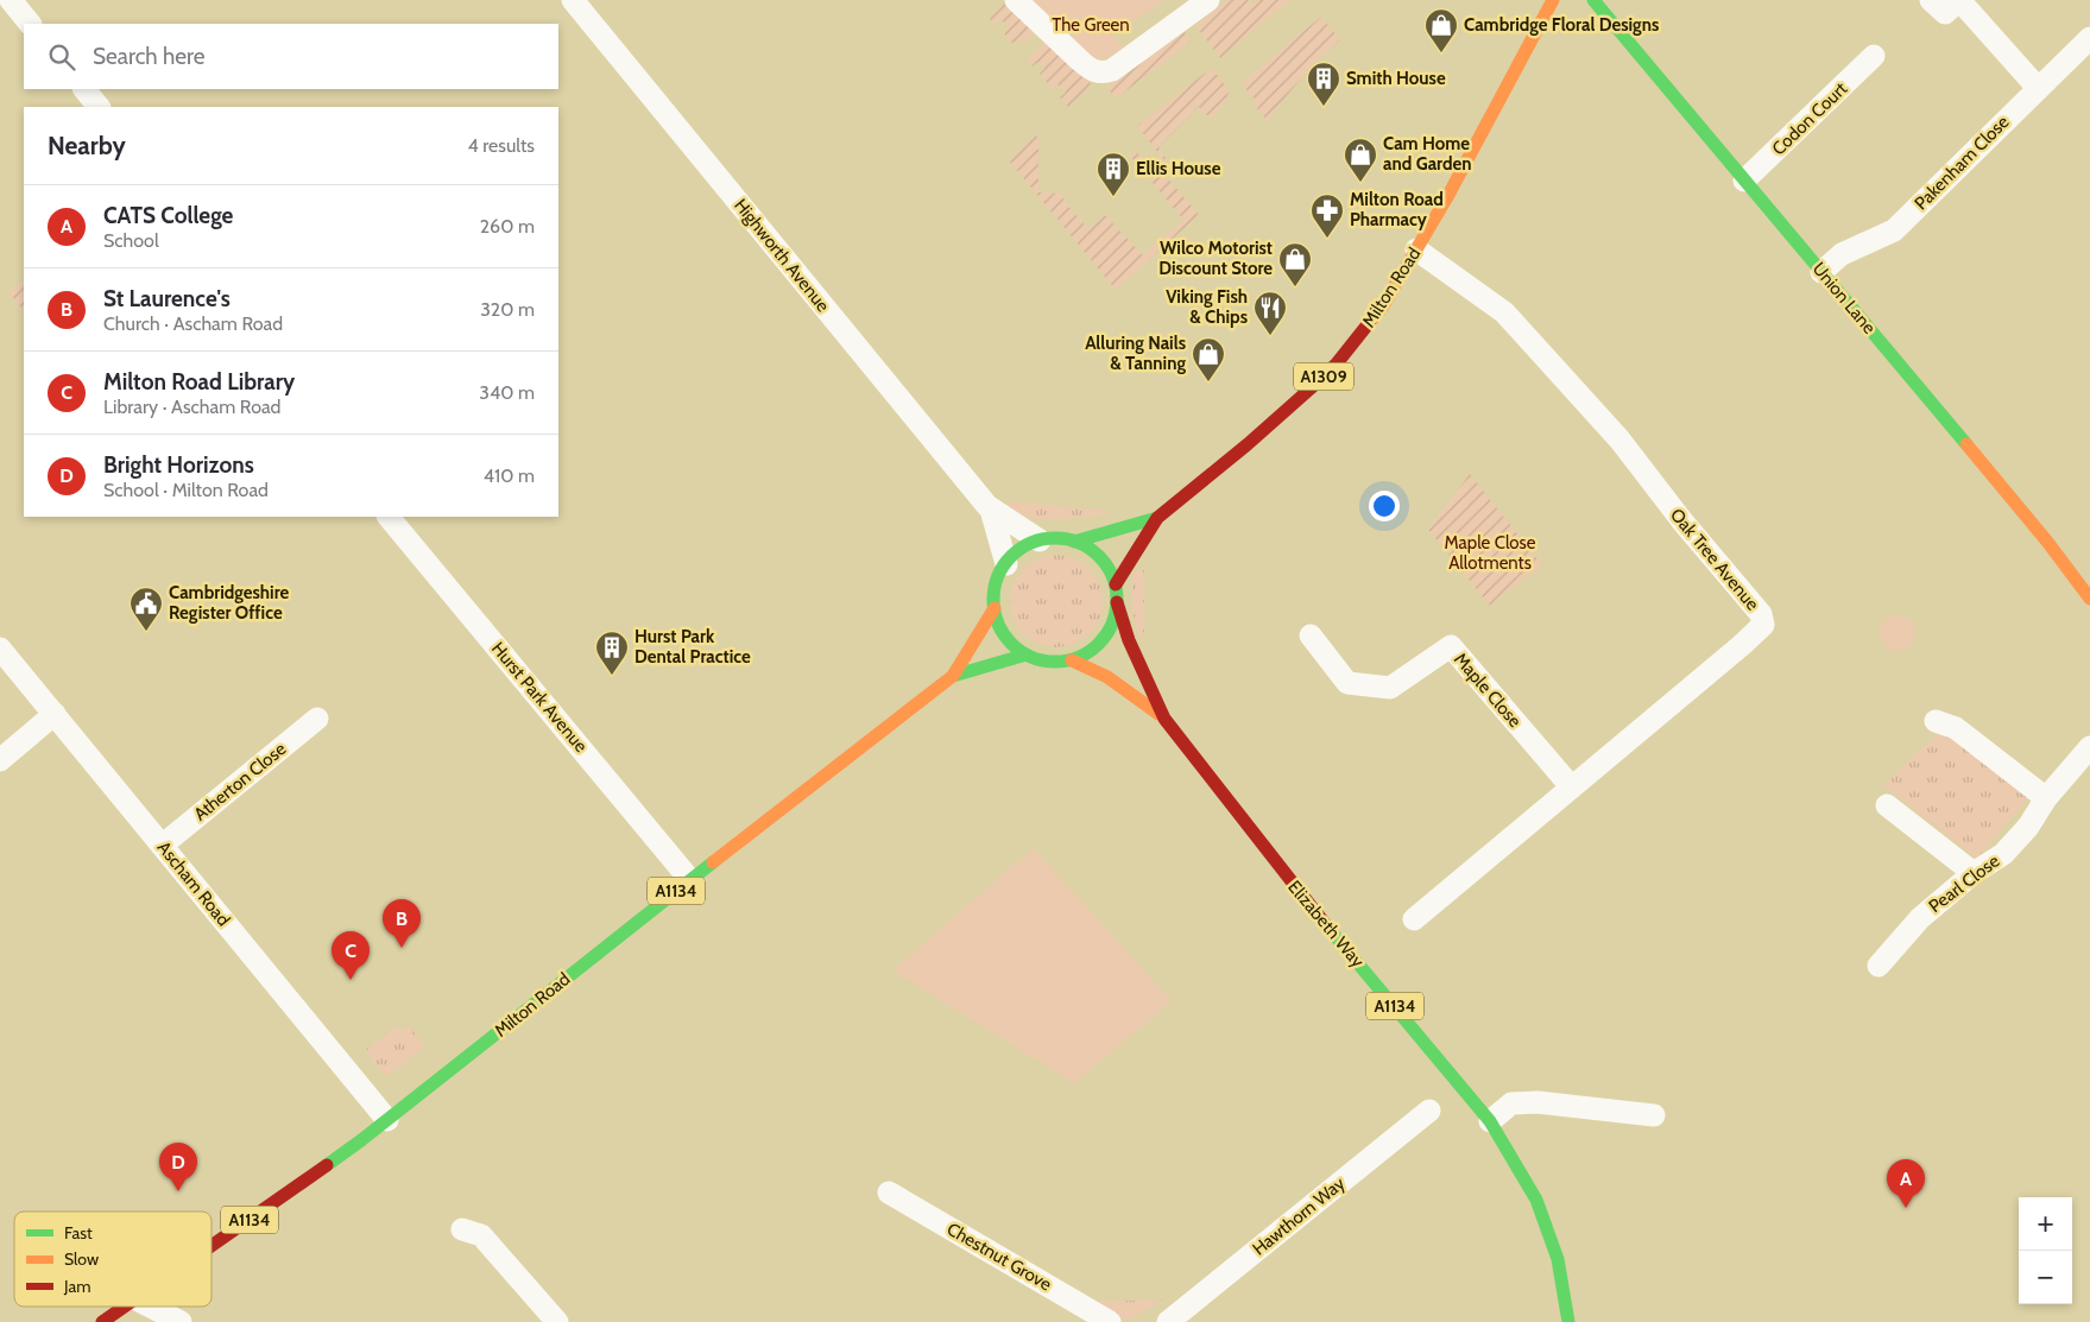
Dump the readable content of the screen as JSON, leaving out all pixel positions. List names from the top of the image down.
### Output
{
  "streets": {
    "main road": [
      "Milton Road",
      "Union Lane",
      "A1309",
      "A1134",
      "Elizabeth Way"
    ],
    "street": [
      "Codon Court",
      "Pakenham Close",
      "Highworth Avenue",
      "Oak Tree Avenue",
      "Maple Close",
      "Hurst Park Avenue",
      "Atherton Close",
      "Ascham Road",
      "Pearl Close",
      "Hawthorn Way",
      "Chestnut Grove"
    ]
  },
  "crossings": [
    ["Codon Court", "Union Lane"],
    ["Pakenham Close", "Union Lane"],
    ["Highworth Avenue", "Milton Road"],
    ["Highworth Avenue", "A1134"],
    ["Highworth Avenue", "Elizabeth Way"],
    ["Milton Road", "Oak Tree Avenue"],
    ["Milton Road", "Hurst Park Avenue"],
    ["Milton Road", "Ascham Road"],
    ["Milton Road", "A1134"],
    ["Milton Road", "Elizabeth Way"],
    ["Oak Tree Avenue", "Maple Close"],
    ["Atherton Close", "Ascham Road"],
    ["A1134", "Elizabeth Way"]
  ],
  "parks": ["The Green", "Maple Close Allotments"],
  "places": {
    "shop": [
      "Cambridge Floral Designs",
      "Cam Home and Garden",
      "Wilco Motorist Discount Store",
      "Alluring Nails & Tanning"
    ],
    "building": ["Smith House", "Ellis House", "Hurst Park Dental Practice"],
    "pharmacy": ["Milton Road Pharmacy"],
    "restaurant": ["Viking Fish & Chips"],
    "public building": ["Cambridgeshire Register Office"]
  },
  "legend": ["Fast", "Slow", "Jam"],
  "page": {
    "search": "Search here",
    "heading": ["Nearby", "4 results"],
    "list": [
      {
        "mark": "A",
        "name": "CATS College",
        "note": "School",
        "value": "260 m"
      },
      {
        "mark": "B",
        "name": "St Laurence's",
        "note": "Church · Ascham Road",
        "value": "320 m"
      },
      {
        "mark": "C",
        "name": "Milton Road Library",
        "note": "Library · Ascham Road",
        "value": "340 m"
      },
      {
        "mark": "D",
        "name": "Bright Horizons",
        "note": "School · Milton Road",
        "value": "410 m"
      }
    ],
    "pins": [
      "B",
      "C",
      "D",
      "A"
    ],
    "map_buttons": ["+", "−"]
  }
}
